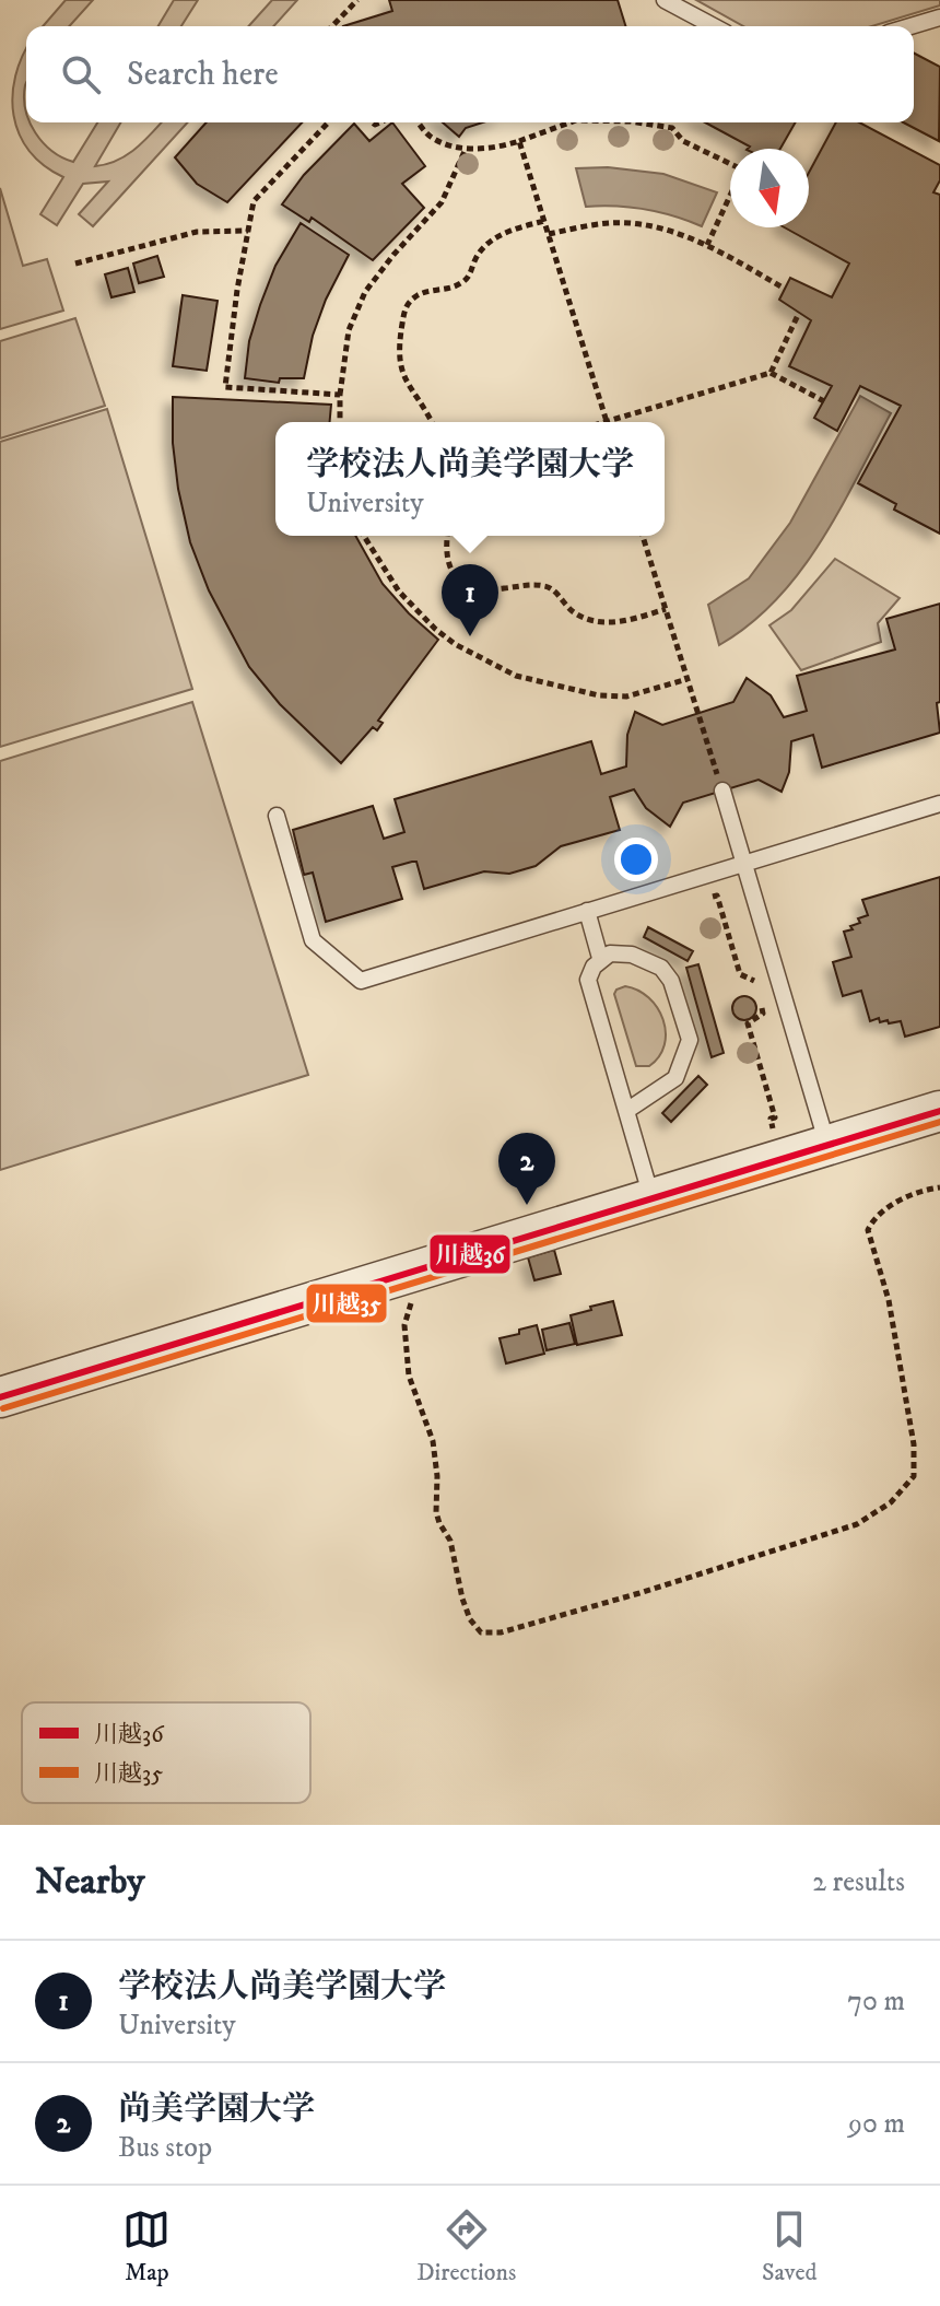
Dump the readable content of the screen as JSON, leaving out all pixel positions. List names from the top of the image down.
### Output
{
  "lines": ["transit line 川越36", "transit line 川越35"],
  "legend": ["川越36", "川越35"],
  "north": "bottom",
  "page": {
    "search": "Search here",
    "popup": ["学校法人尚美学園大学", "University"],
    "pins": ["1", "2"],
    "heading": ["Nearby", "2 results"],
    "list": [
      {
        "mark": "1",
        "name": "学校法人尚美学園大学",
        "note": "University",
        "value": "70 m"
      },
      {
        "mark": "2",
        "name": "尚美学園大学",
        "note": "Bus stop",
        "value": "90 m"
      }
    ],
    "nav": ["Map", "Directions", "Saved"]
  }
}
